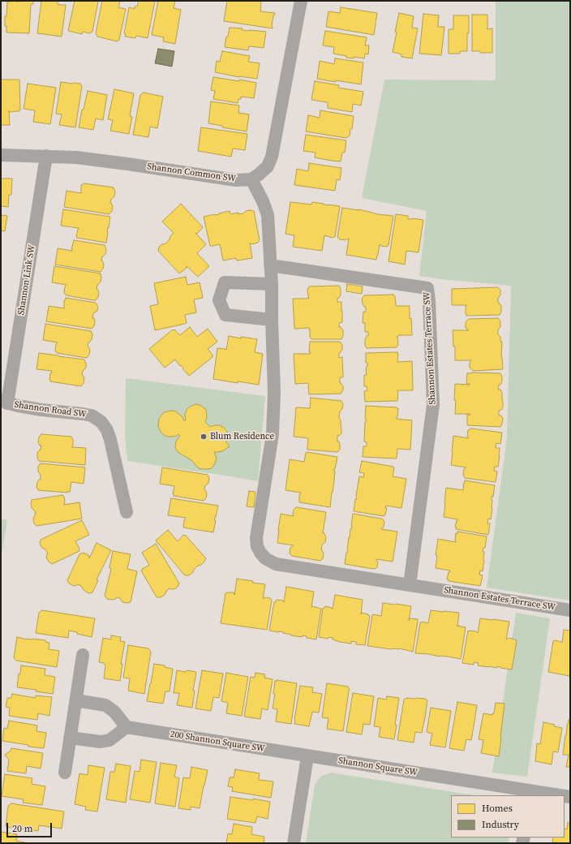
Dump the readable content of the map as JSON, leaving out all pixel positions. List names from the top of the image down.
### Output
{
  "streets": {
    "street": [
      "Shannon Common SW",
      "Shannon Link SW",
      "Shannon Estates Terrace SW",
      "Shannon Road SW",
      "200 Shannon Square SW",
      "Shannon Square SW"
    ]
  },
  "crossings": [
    ["Shannon Common SW", "Shannon Link SW"],
    ["Shannon Common SW", "Shannon Estates Terrace SW"],
    ["Shannon Link SW", "Shannon Road SW"],
    ["200 Shannon Square SW", "Shannon Square SW"]
  ],
  "places": ["Blum Residence"],
  "legend": ["Homes", "Industry"],
  "scale_bar": "20 m"
}
